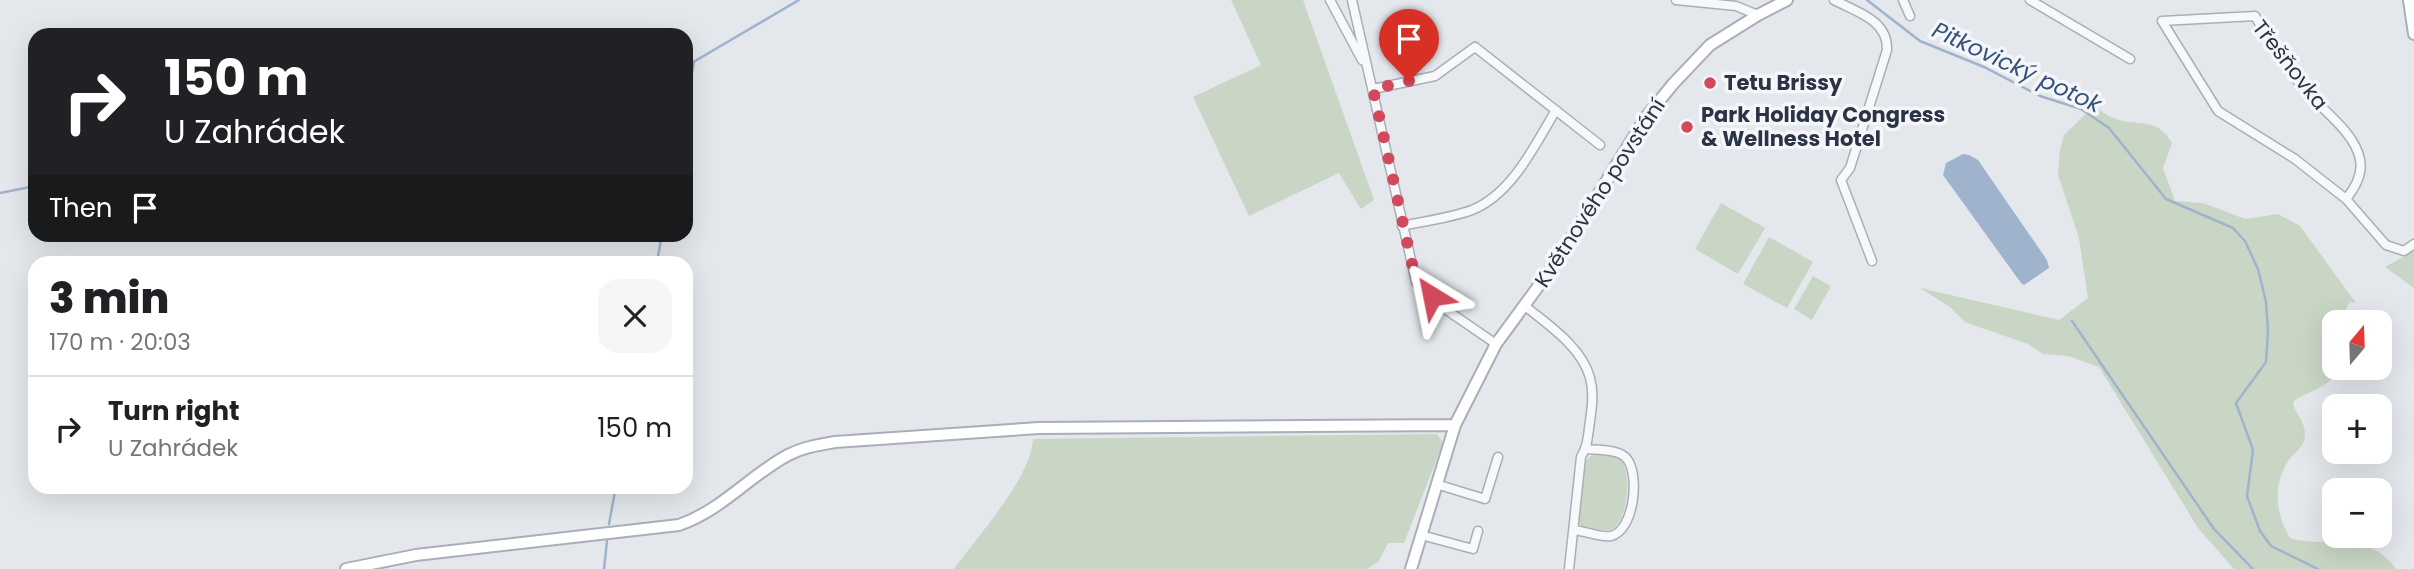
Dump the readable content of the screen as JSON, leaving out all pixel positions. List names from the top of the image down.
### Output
{
  "streets": {
    "street": ["Třešňovka", "Květnového povstání"]
  },
  "water": ["Pitkovický potok"],
  "places": ["Tetu Brissy", "Park Holiday Congress & Wellness Hotel"],
  "north": "top",
  "page": {
    "turn": ["150 m", "U Zahrádek"],
    "then": "Then",
    "heading": ["3 min", "170 m · 20:03"],
    "map_buttons": ["+", "−"],
    "list": [
      {
        "name": "Turn right",
        "note": "U Zahrádek",
        "value": "150 m"
      }
    ]
  }
}
